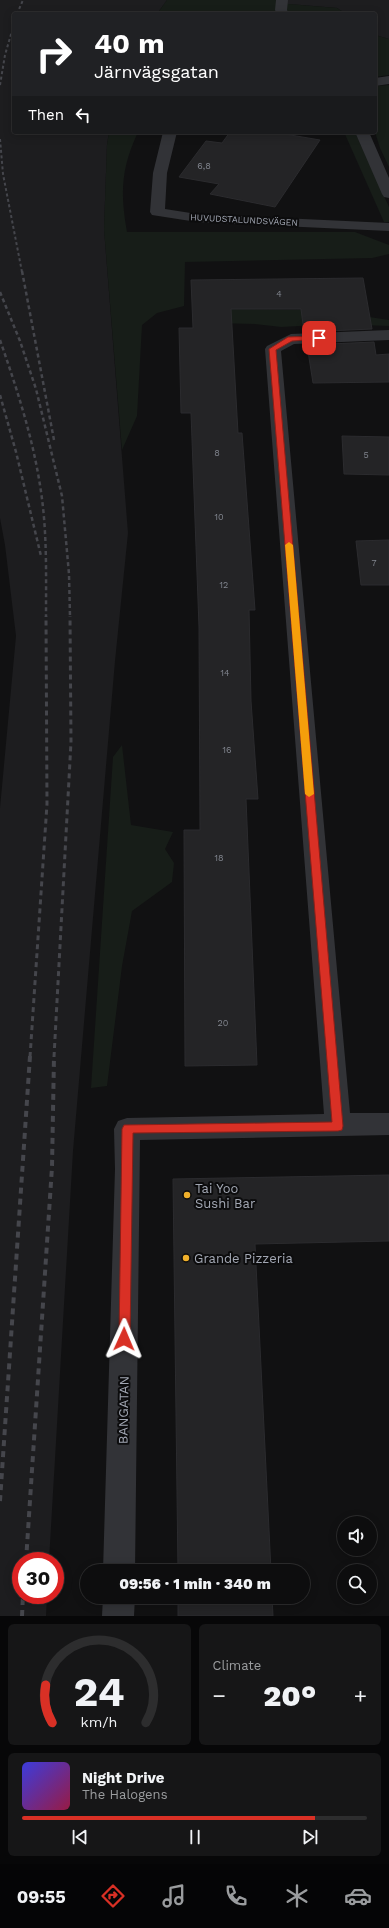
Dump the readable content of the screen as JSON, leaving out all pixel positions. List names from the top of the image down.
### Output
{
  "streets": {
    "street": ["HUVUDSTALUNDSVÄGEN", "BANGATAN"]
  },
  "places": ["Tai Yoo Sushi Bar", "Grande Pizzeria"],
  "house_numbers": [
    "6,8",
    "4",
    "8",
    "5",
    "10",
    "7",
    "12",
    "14",
    "16",
    "18",
    "20"
  ],
  "page": {
    "turn": ["40 m", "Järnvägsgatan"],
    "then": "Then",
    "limit": "30",
    "trip": "09:56 · 1 min · 340 m",
    "tile": "Climate",
    "heat": ["−", "20°", "+"],
    "song": ["Night Drive", "The Halogens"],
    "tabs": "09:55",
    "gauge": ["24", "km/h"]
  }
}
